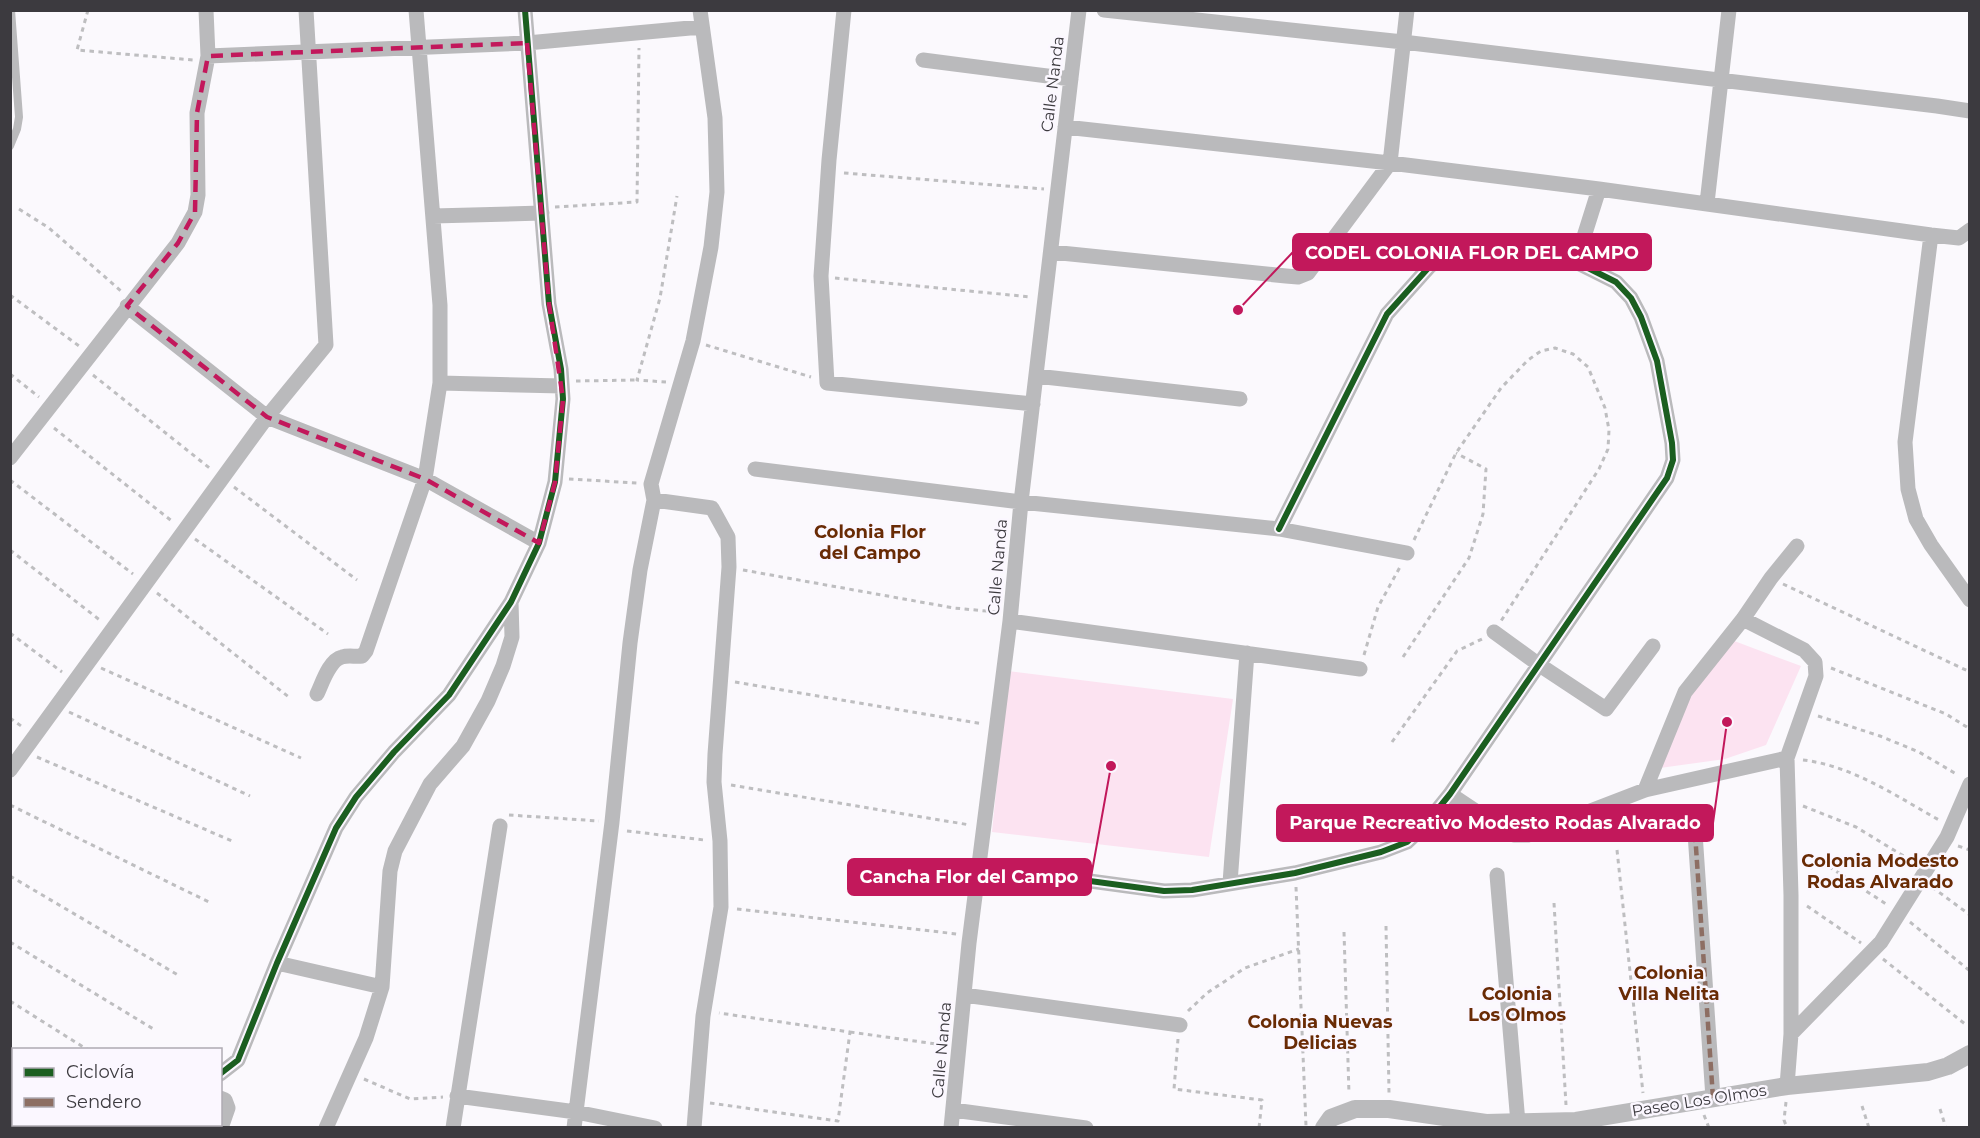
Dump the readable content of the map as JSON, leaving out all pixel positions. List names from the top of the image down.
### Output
{
  "streets": {
    "street": ["Calle Nanda", "Paseo Los Olmos"]
  },
  "districts": [
    "Colonia Flor del Campo",
    "Colonia Modesto Rodas Alvarado",
    "Colonia Villa Nelita",
    "Colonia Los Olmos",
    "Colonia Nuevas Delicias"
  ],
  "places": ["CODEL COLONIA FLOR DEL CAMPO", "Parque Recreativo Modesto Rodas Alvarado", "Cancha Flor del Campo"],
  "legend": ["Ciclovía", "Sendero"]
}
